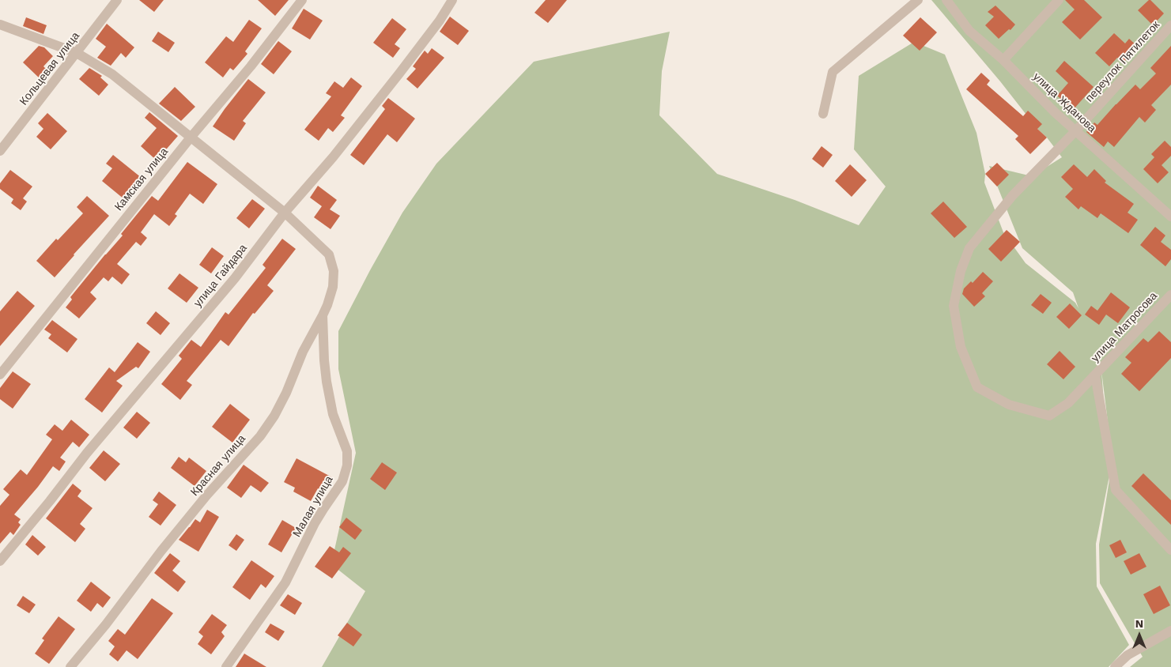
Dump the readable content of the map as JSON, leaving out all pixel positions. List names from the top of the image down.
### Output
{
  "streets": {
    "street": [
      "переулок Пятилеток",
      "Кольцевая улица",
      "улица Жданова",
      "Камская улица",
      "улица Гайдара",
      "улица Матросова",
      "Красная улица",
      "Малая улица"
    ]
  },
  "crossings": [
    ["переулок Пятилеток", "улица Жданова"],
    ["переулок Пятилеток", "улица Матросова"],
    ["улица Гайдара", "Красная улица"],
    ["Красная улица", "Малая улица"]
  ],
  "north": "top"
}
